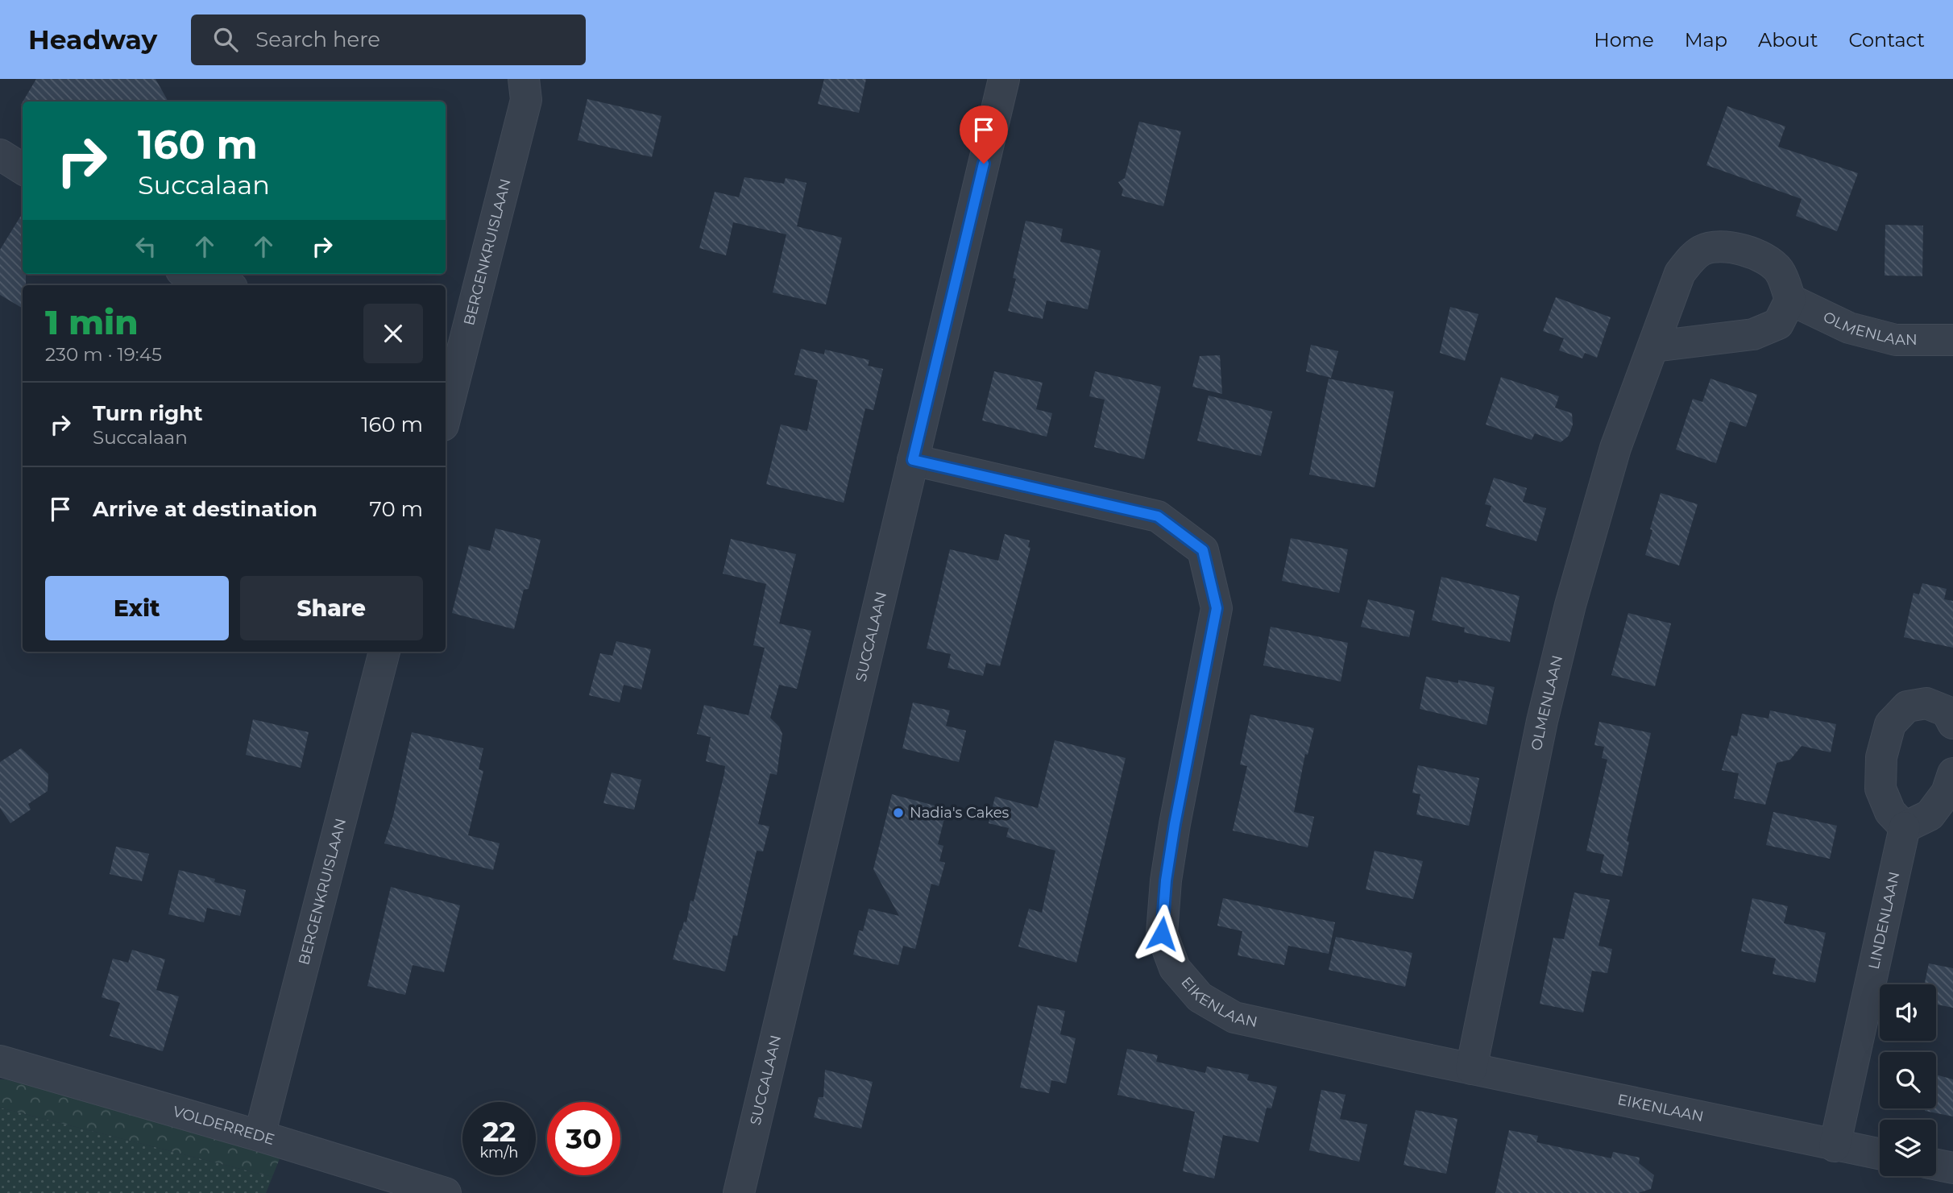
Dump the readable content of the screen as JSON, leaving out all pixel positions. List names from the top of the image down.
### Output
{
  "streets": {
    "street": [
      "BERGENKRUISLAAN",
      "OLMENLAAN",
      "SUCCALAAN",
      "LINDENLAAN",
      "EIKENLAAN",
      "VOLDERREDE"
    ]
  },
  "crossings": [
    ["BERGENKRUISLAAN", "VOLDERREDE"],
    ["OLMENLAAN", "EIKENLAAN"],
    ["SUCCALAAN", "EIKENLAAN"],
    ["LINDENLAAN", "EIKENLAAN"]
  ],
  "places": ["Nadia's Cakes"],
  "page": {
    "header": "Headway",
    "search": "Search here",
    "nav": [
      "Home",
      "Map",
      "About",
      "Contact"
    ],
    "turn": ["160 m", "Succalaan"],
    "heading": ["1 min", "230 m · 19:45"],
    "list": [
      {
        "name": "Turn right",
        "note": "Succalaan",
        "value": "160 m"
      },
      {
        "name": "Arrive at destination",
        "value": "70 m"
      }
    ],
    "buttons": ["Exit", "Share"],
    "speed": "22 km/h",
    "limit": "30"
  }
}
